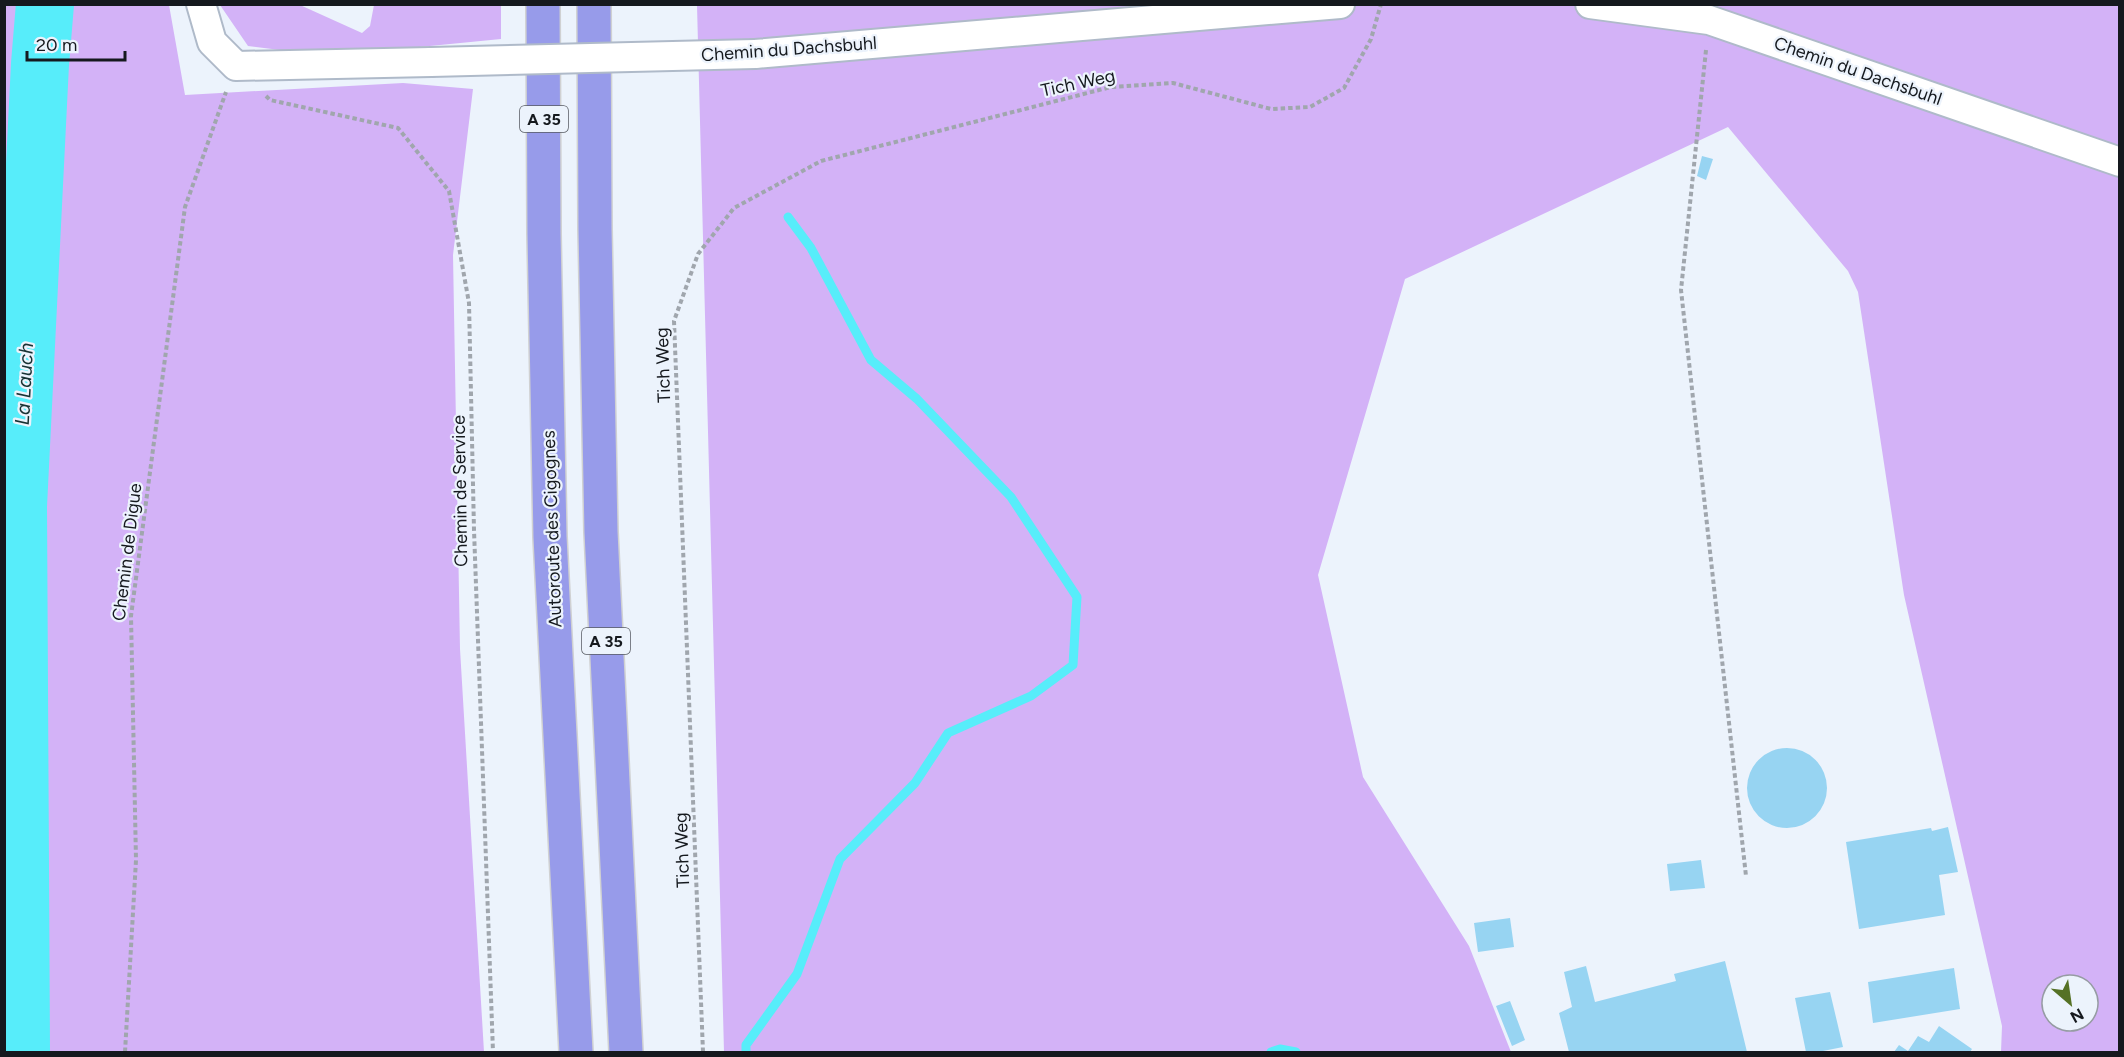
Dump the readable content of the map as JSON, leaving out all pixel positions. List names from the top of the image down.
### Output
{
  "streets": {
    "highway": ["A 35", "Autoroute des Cigognes"],
    "street": ["Chemin du Dachsbuhl"],
    "path": ["Tich Weg", "Chemin de Service", "Chemin de Digue"]
  },
  "crossings": [
    ["Chemin du Dachsbuhl", "Chemin de Service"],
    ["Chemin du Dachsbuhl", "Chemin de Digue"],
    ["Chemin de Service", "Chemin de Digue"]
  ],
  "water": ["La Lauch"],
  "scale_bar": "20 m",
  "north": "bottom right"
}
